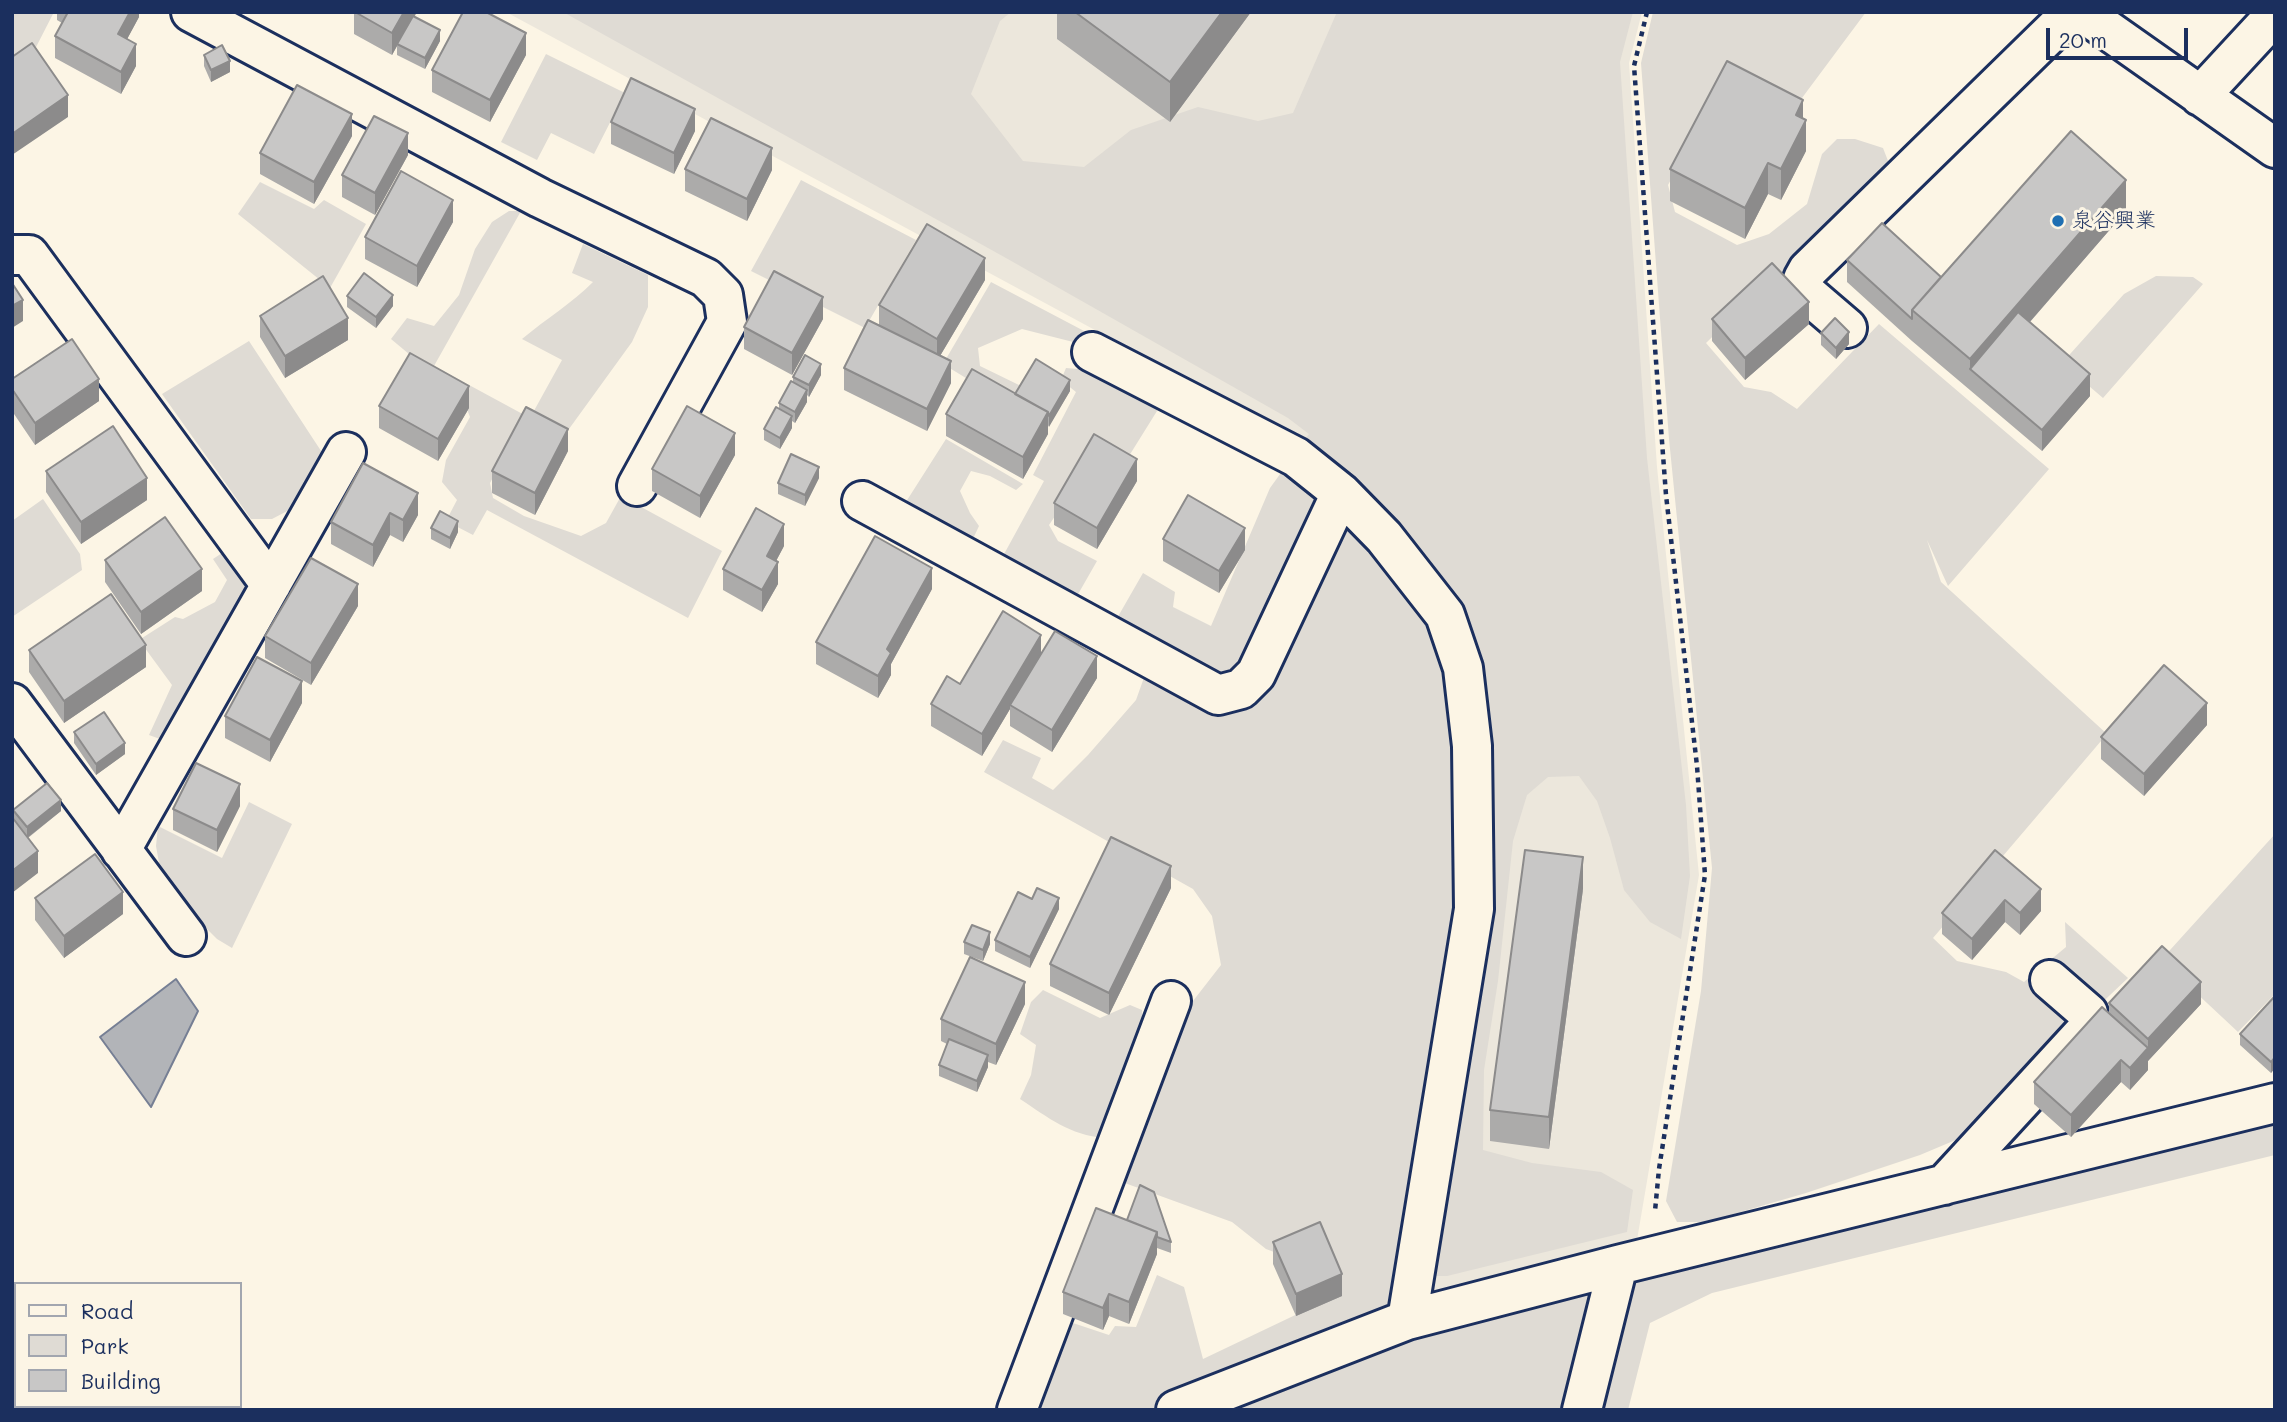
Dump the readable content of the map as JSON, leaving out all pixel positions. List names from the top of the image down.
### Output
{
  "places": ["泉谷興業"],
  "legend": ["Road", "Park", "Building"],
  "scale_bar": "20 m"
}
